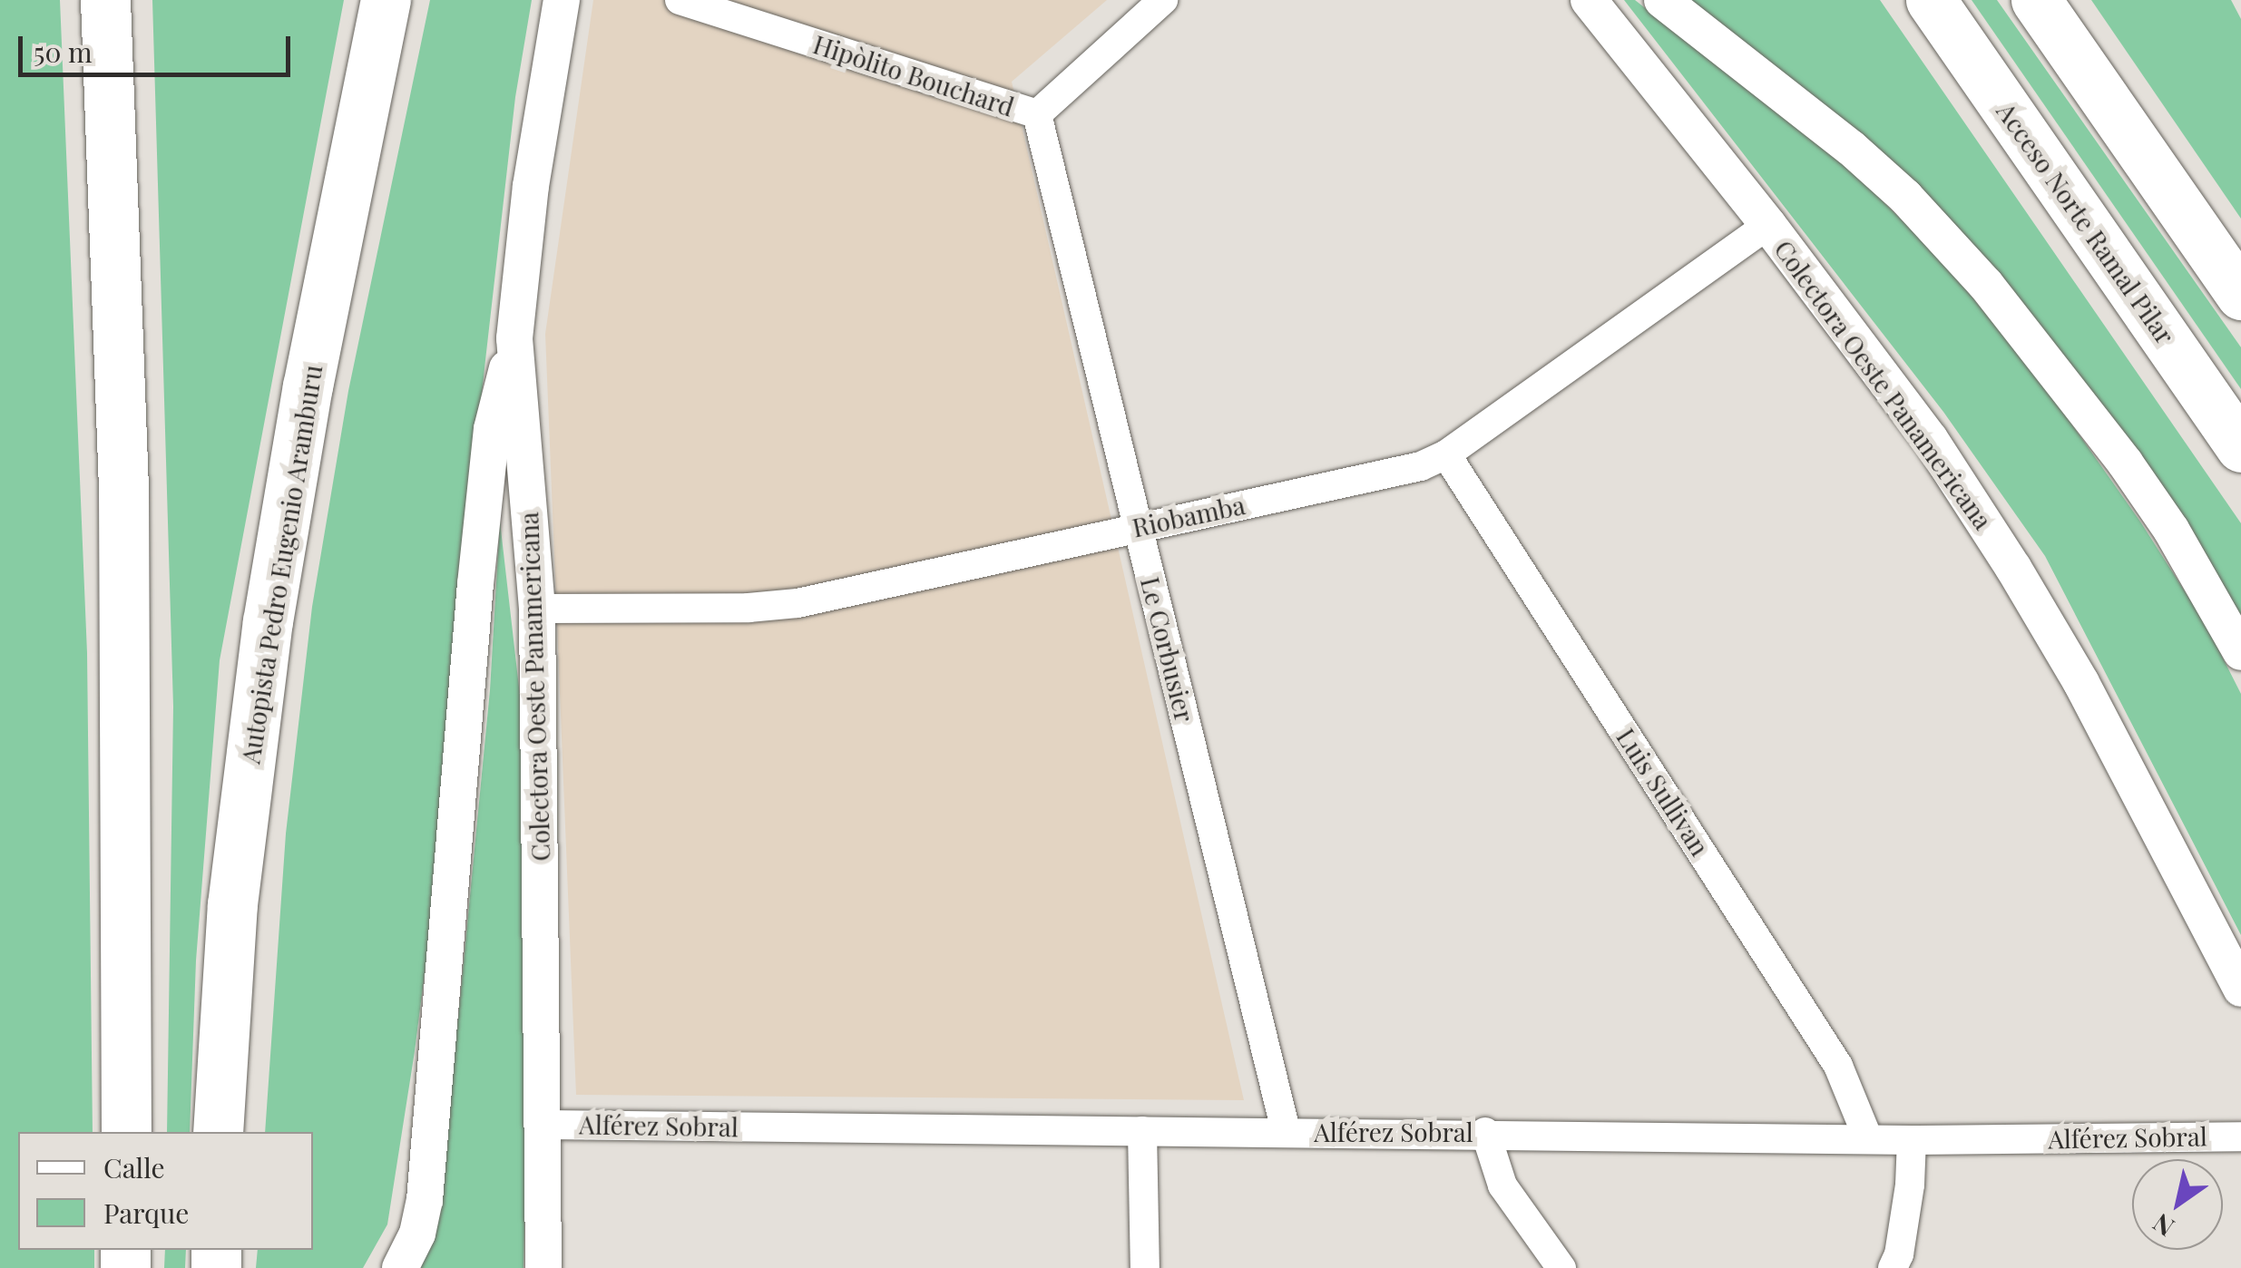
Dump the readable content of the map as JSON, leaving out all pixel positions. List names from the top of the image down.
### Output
{
  "streets": {
    "highway": ["Acceso Norte Ramal Pilar", "Autopista Pedro Eugenio Aramburu"],
    "street": [
      "Hipòlito Bouchard",
      "Colectora Oeste Panamericana",
      "Riobamba",
      "Le Corbusier",
      "Luis Sullivan",
      "Alférez Sobral"
    ]
  },
  "crossings": [
    ["Hipòlito Bouchard", "Le Corbusier"],
    ["Colectora Oeste Panamericana", "Riobamba"],
    ["Colectora Oeste Panamericana", "Alférez Sobral"],
    ["Riobamba", "Le Corbusier"],
    ["Riobamba", "Luis Sullivan"],
    ["Le Corbusier", "Alférez Sobral"],
    ["Luis Sullivan", "Alférez Sobral"]
  ],
  "legend": ["Calle", "Parque"],
  "scale_bar": "50 m",
  "north": "bottom left"
}
